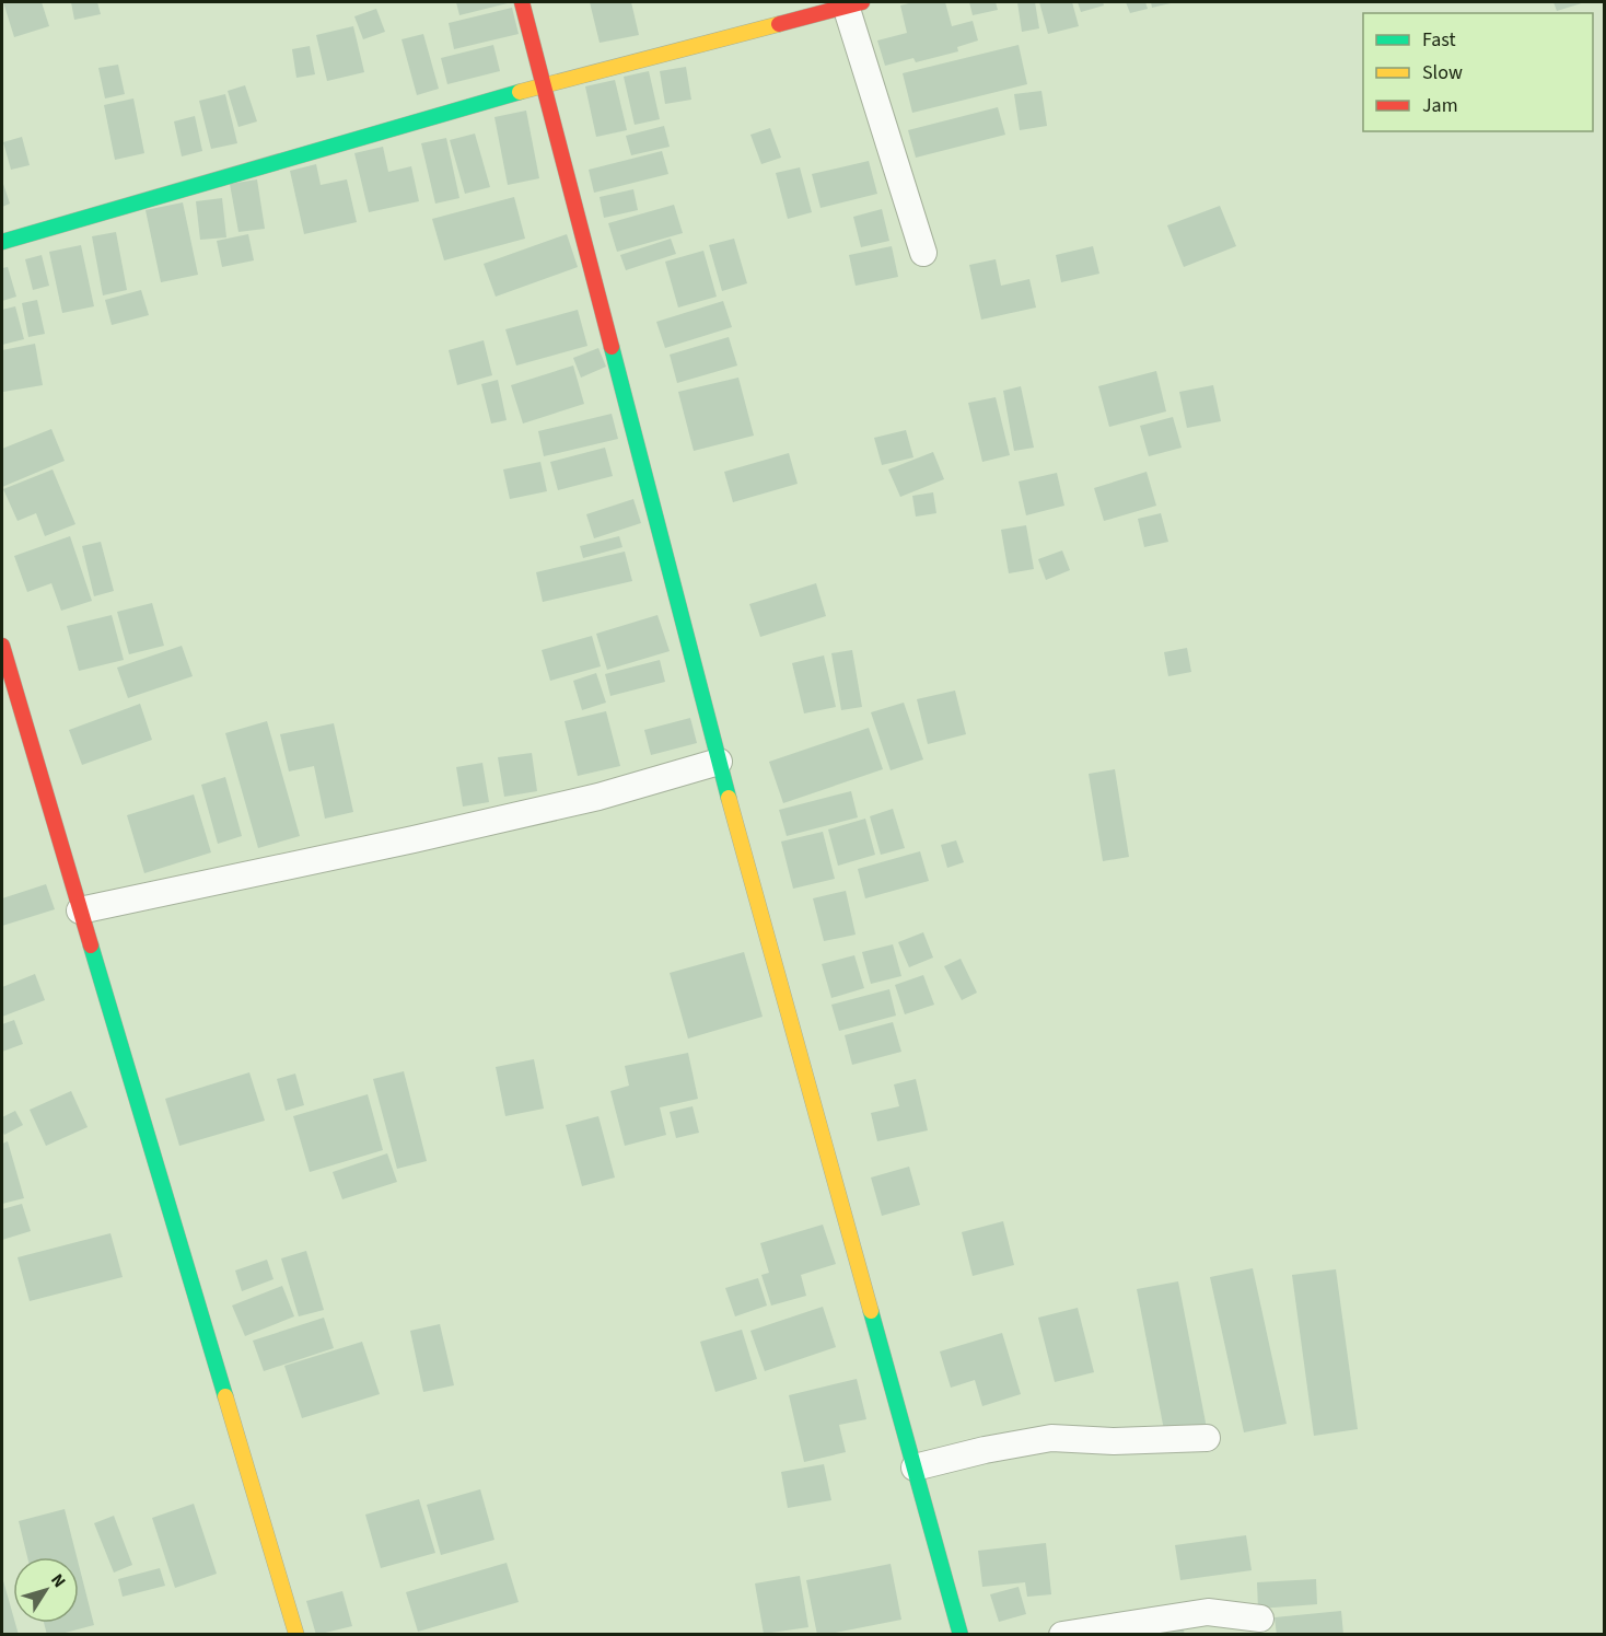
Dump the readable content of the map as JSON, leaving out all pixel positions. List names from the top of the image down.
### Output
{
  "legend": ["Fast", "Slow", "Jam"],
  "north": "top right"
}
